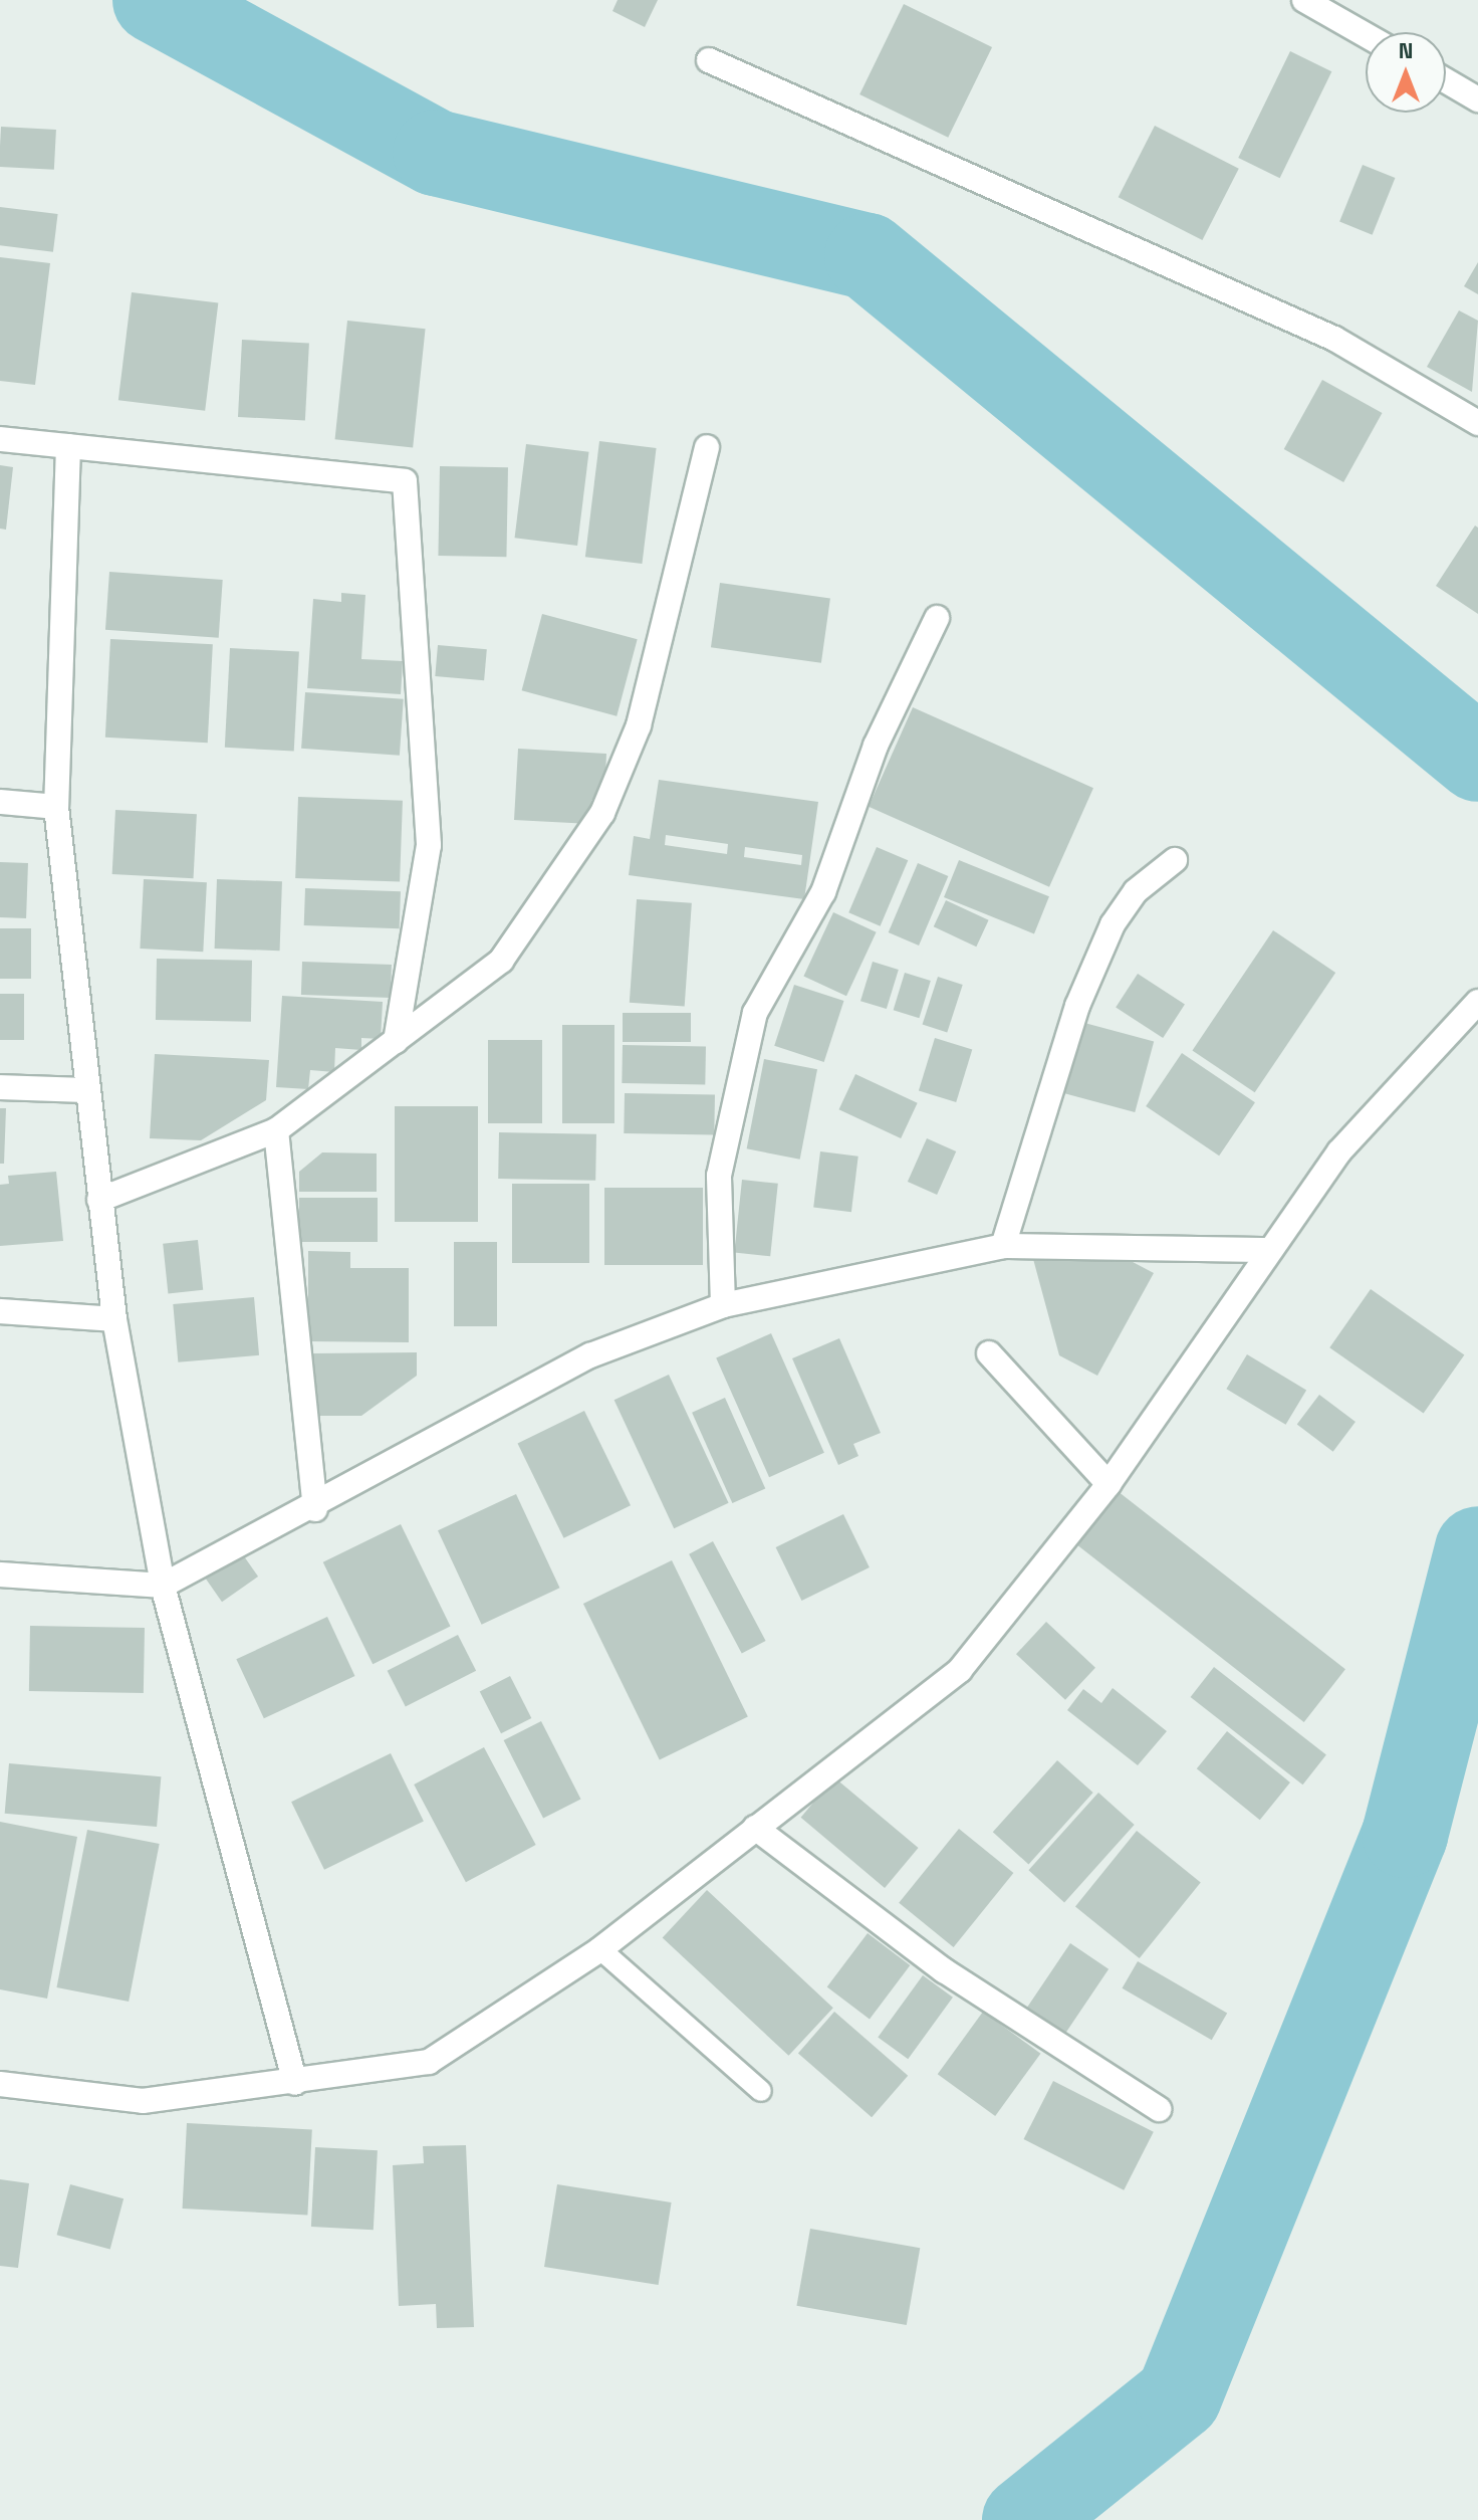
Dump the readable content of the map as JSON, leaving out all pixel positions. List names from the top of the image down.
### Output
{
  "north": "top"
}
